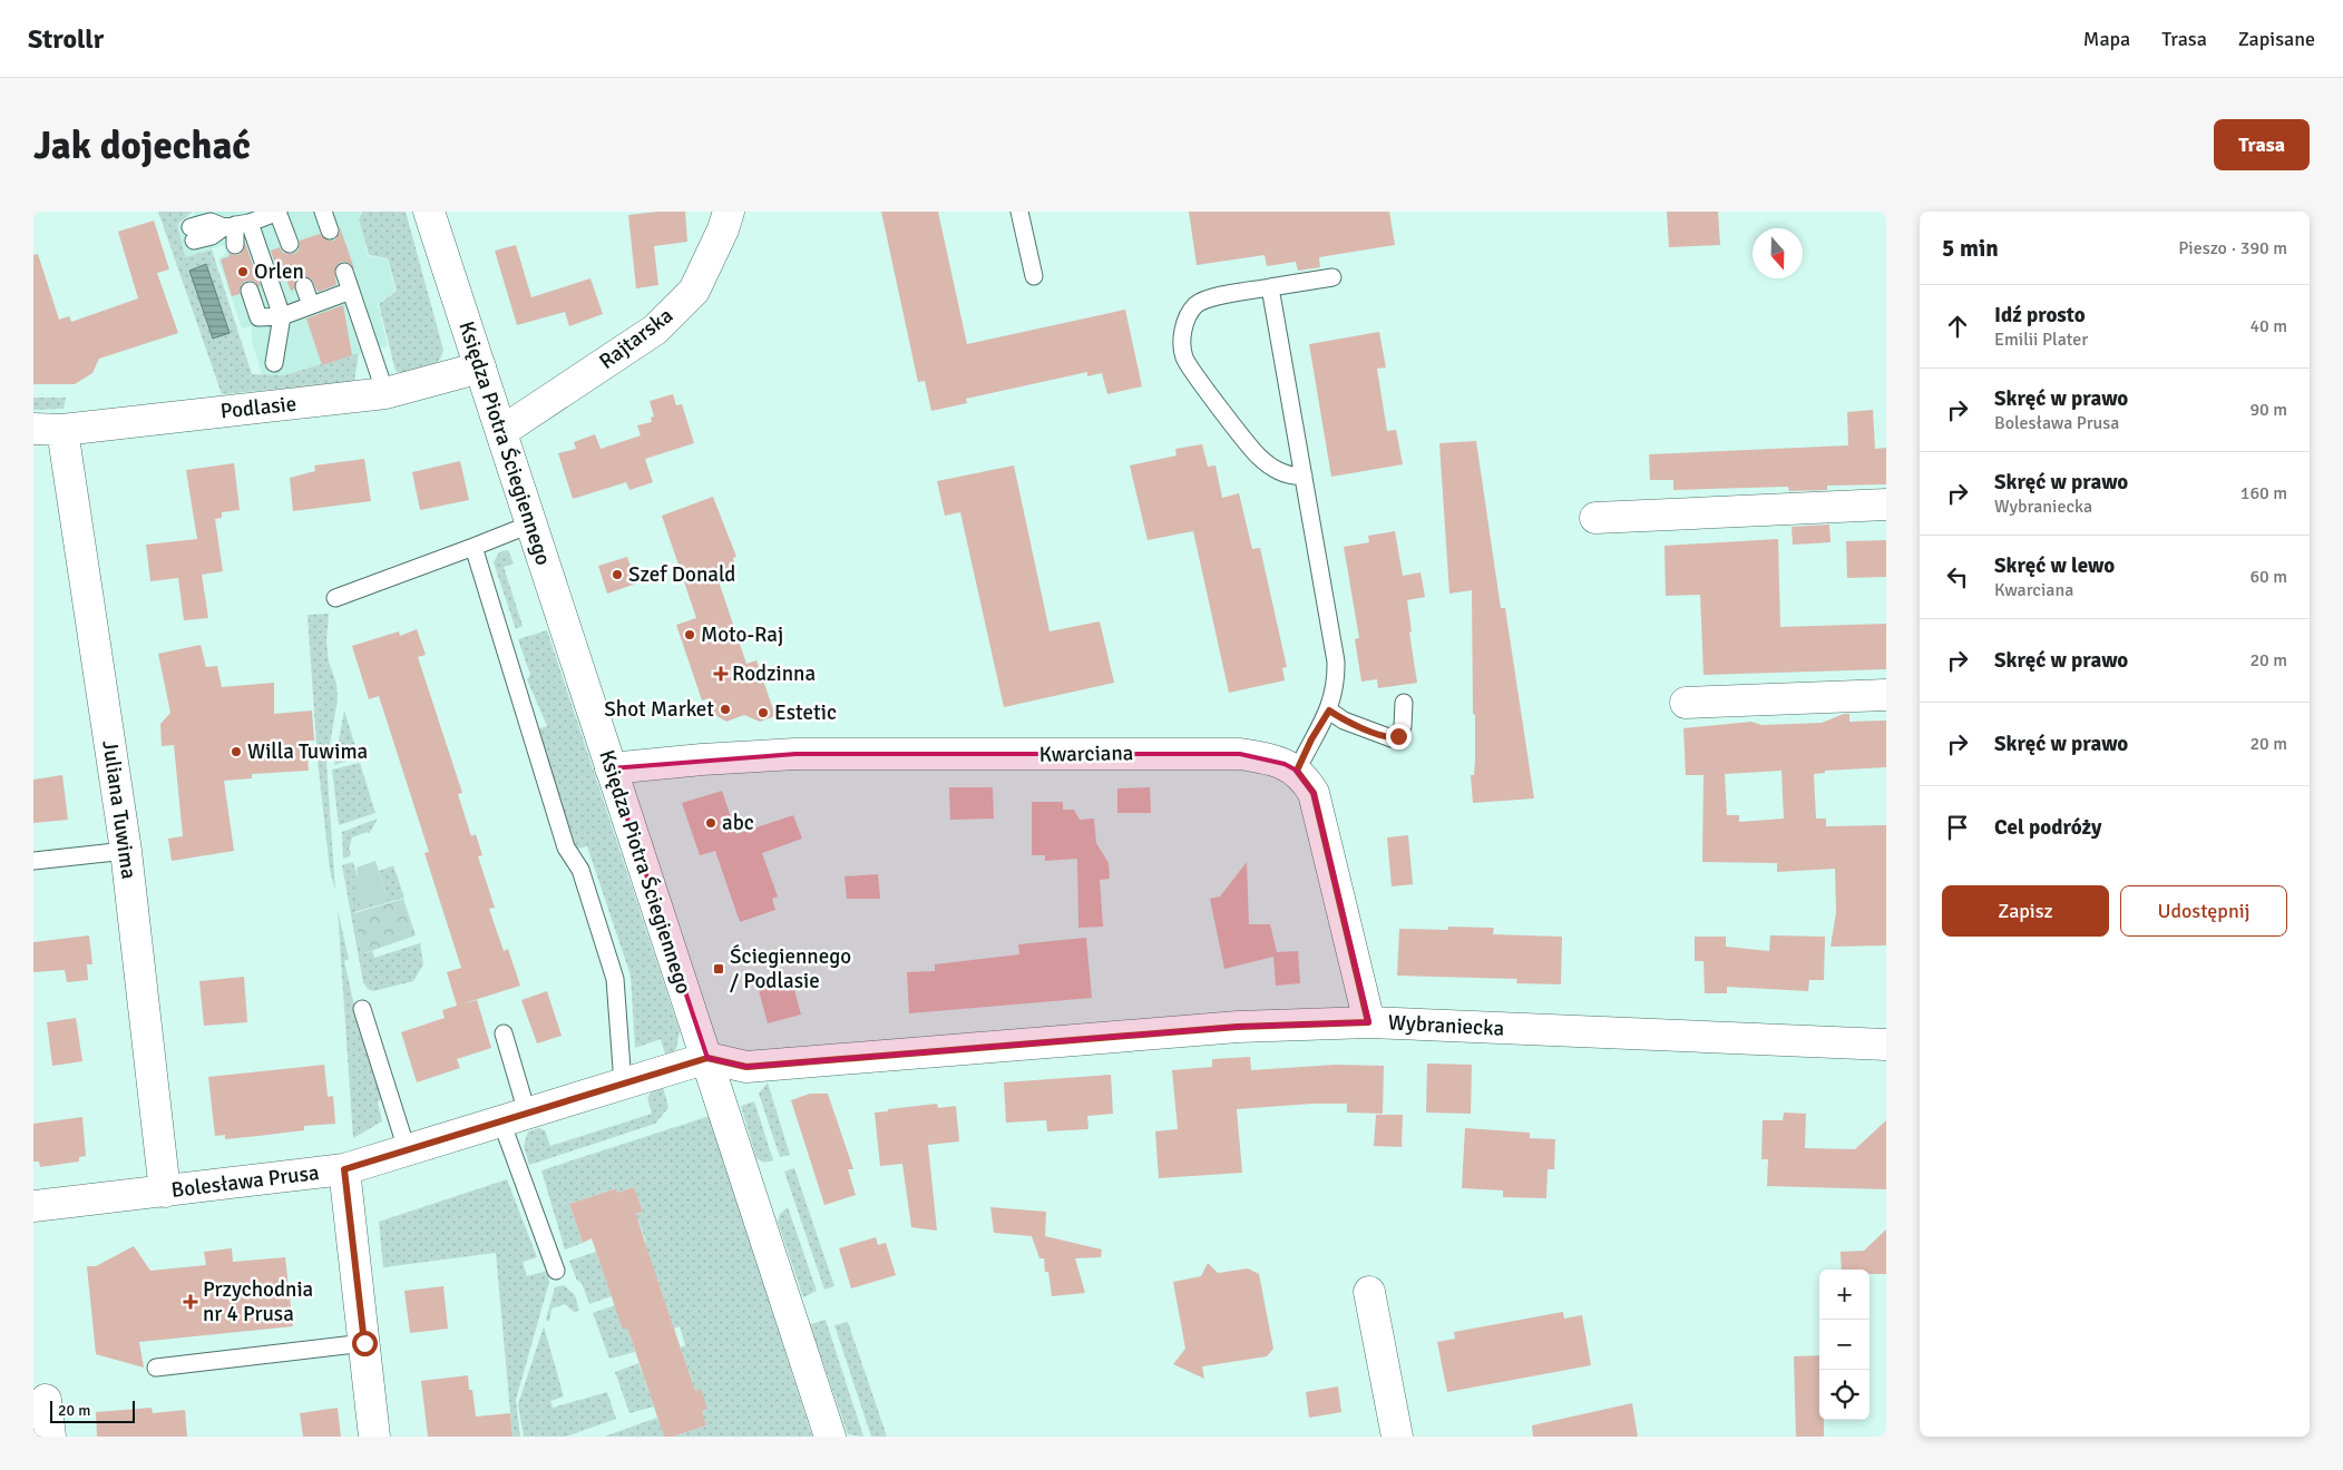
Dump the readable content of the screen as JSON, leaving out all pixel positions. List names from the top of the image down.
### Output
{
  "streets": {
    "street": [
      "Rajtarska",
      "Podlasie",
      "Księdza Piotra Ściegiennego",
      "Kwarciana",
      "Juliana Tuwima",
      "Wybraniecka",
      "Bolesława Prusa"
    ]
  },
  "crossings": [
    ["Rajtarska", "Księdza Piotra Ściegiennego"],
    ["Podlasie", "Księdza Piotra Ściegiennego"],
    ["Podlasie", "Juliana Tuwima"],
    ["Księdza Piotra Ściegiennego", "Kwarciana"],
    ["Księdza Piotra Ściegiennego", "Wybraniecka"],
    ["Księdza Piotra Ściegiennego", "Bolesława Prusa"],
    ["Juliana Tuwima", "Bolesława Prusa"],
    ["Wybraniecka", "Bolesława Prusa"]
  ],
  "places": {
    "other": [
      "Orlen",
      "Szef Donald",
      "Moto-Raj",
      "Shot Market",
      "Estetic",
      "Willa Tuwima",
      "abc"
    ],
    "health": ["Rodzinna", "Przychodnia nr 4 Prusa"],
    "transit": ["Ściegiennego / Podlasie"]
  },
  "scale_bar": "20 m",
  "north": "bottom",
  "page": {
    "header": "Strollr",
    "nav": ["Mapa", "Trasa", "Zapisane"],
    "buttons": [
      "Trasa",
      ["Zapisz", "Udostępnij"]
    ],
    "title": "Jak dojechać",
    "heading": ["5 min", "Pieszo · 390 m"],
    "list": [
      ["Idź prosto", "Emilii Plater", "40 m"],
      ["Skręć w prawo", "Bolesława Prusa", "90 m"],
      ["Skręć w prawo", "Wybraniecka", "160 m"],
      ["Skręć w lewo", "Kwarciana", "60 m"],
      ["Skręć w prawo", "20 m"],
      ["Skręć w prawo", "20 m"],
      "Cel podróży"
    ],
    "map_buttons": ["+", "−"],
    "scale": "20 m"
  }
}
